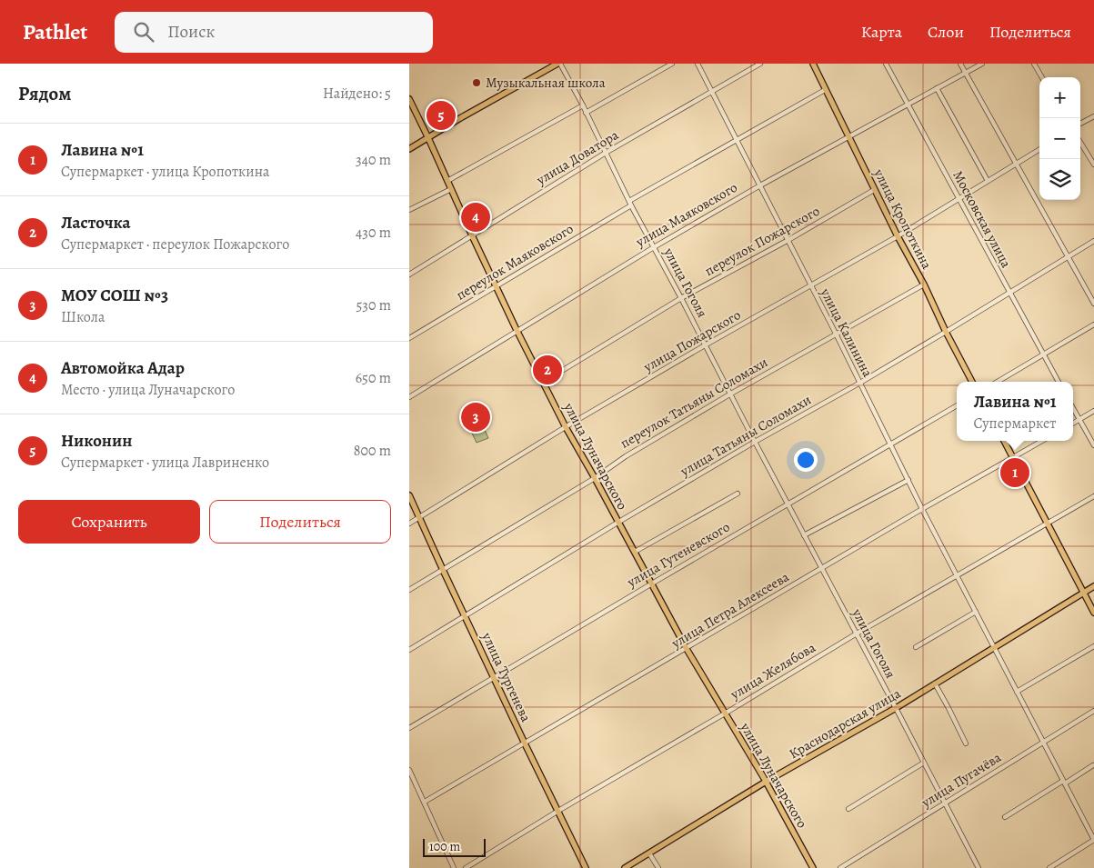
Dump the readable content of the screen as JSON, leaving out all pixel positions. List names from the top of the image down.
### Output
{
  "streets": {
    "main road": [
      "улица Кропоткина",
      "улица Луначарского",
      "улица Тургенева",
      "Краснодарская улица"
    ],
    "street": [
      "улица Доватора",
      "улица Маяковского",
      "Московская улица",
      "переулок Пожарского",
      "переулок Маяковского",
      "улица Гоголя",
      "улица Калинина",
      "улица Пожарского",
      "переулок Татьяны Соломахи",
      "улица Татьяны Соломахи",
      "улица Гутеневского",
      "улица Петра Алексеева",
      "улица Желябова",
      "улица Пугачёва"
    ]
  },
  "crossings": [
    ["улица Доватора", "улица Гоголя"],
    ["улица Доватора", "улица Калинина"],
    ["улица Доватора", "улица Луначарского"],
    ["улица Маяковского", "улица Кропоткина"],
    ["улица Маяковского", "Московская улица"],
    ["улица Маяковского", "улица Гоголя"],
    ["улица Маяковского", "улица Калинина"],
    ["улица Маяковского", "улица Луначарского"],
    ["улица Кропоткина", "переулок Пожарского"],
    ["улица Кропоткина", "переулок Маяковского"],
    ["улица Кропоткина", "улица Пожарского"],
    ["улица Кропоткина", "переулок Татьяны Соломахи"],
    ["улица Кропоткина", "улица Татьяны Соломахи"],
    ["Московская улица", "улица Пожарского"],
    ["Московская улица", "улица Татьяны Соломахи"],
    ["переулок Пожарского", "улица Гоголя"],
    ["переулок Пожарского", "улица Калинина"],
    ["переулок Пожарского", "улица Луначарского"],
    ["переулок Маяковского", "улица Гоголя"],
    ["переулок Маяковского", "улица Калинина"],
    ["переулок Маяковского", "улица Луначарского"],
    ["улица Гоголя", "улица Пожарского"],
    ["улица Гоголя", "переулок Татьяны Соломахи"],
    ["улица Гоголя", "улица Татьяны Соломахи"],
    ["улица Гоголя", "улица Гутеневского"],
    ["улица Гоголя", "улица Петра Алексеева"],
    ["улица Гоголя", "улица Желябова"],
    ["улица Гоголя", "Краснодарская улица"],
    ["улица Гоголя", "улица Пугачёва"],
    ["улица Калинина", "улица Пожарского"],
    ["улица Калинина", "переулок Татьяны Соломахи"],
    ["улица Калинина", "улица Татьяны Соломахи"],
    ["улица Калинина", "улица Гутеневского"],
    ["улица Калинина", "улица Петра Алексеева"],
    ["улица Калинина", "улица Желябова"],
    ["улица Калинина", "Краснодарская улица"],
    ["улица Калинина", "улица Пугачёва"],
    ["улица Пожарского", "улица Луначарского"],
    ["улица Пожарского", "улица Тургенева"],
    ["переулок Татьяны Соломахи", "улица Луначарского"],
    ["переулок Татьяны Соломахи", "улица Тургенева"],
    ["улица Татьяны Соломахи", "улица Луначарского"],
    ["улица Татьяны Соломахи", "улица Тургенева"],
    ["улица Луначарского", "улица Гутеневского"],
    ["улица Луначарского", "улица Петра Алексеева"],
    ["улица Луначарского", "улица Желябова"],
    ["улица Луначарского", "Краснодарская улица"],
    ["улица Гутеневского", "улица Тургенева"],
    ["улица Петра Алексеева", "улица Тургенева"],
    ["улица Желябова", "улица Тургенева"]
  ],
  "places": ["Музыкальная школа"],
  "scale_bar": "100 m",
  "page": {
    "header": "Pathlet",
    "search": "Поиск",
    "nav": ["Карта", "Слои", "Поделиться"],
    "heading": ["Рядом", "Найдено: 5"],
    "map_buttons": ["+", "−"],
    "pins": [
      "5",
      "4",
      "2",
      "3",
      "1"
    ],
    "list": [
      {
        "mark": "1",
        "name": "Лавина №1",
        "note": "Супермаркет · улица Кропоткина",
        "value": "340 m"
      },
      {
        "mark": "2",
        "name": "Ласточка",
        "note": "Супермаркет · переулок Пожарского",
        "value": "430 m"
      },
      {
        "mark": "3",
        "name": "МОУ СОШ №3",
        "note": "Школа",
        "value": "530 m"
      },
      {
        "mark": "4",
        "name": "Автомойка Адар",
        "note": "Место · улица Луначарского",
        "value": "650 m"
      },
      {
        "mark": "5",
        "name": "Никонин",
        "note": "Супермаркет · улица Лавриненко",
        "value": "800 m"
      }
    ],
    "popup": ["Лавина №1", "Супермаркет"],
    "buttons": ["Сохранить", "Поделиться"],
    "scale": "100 m"
  }
}
